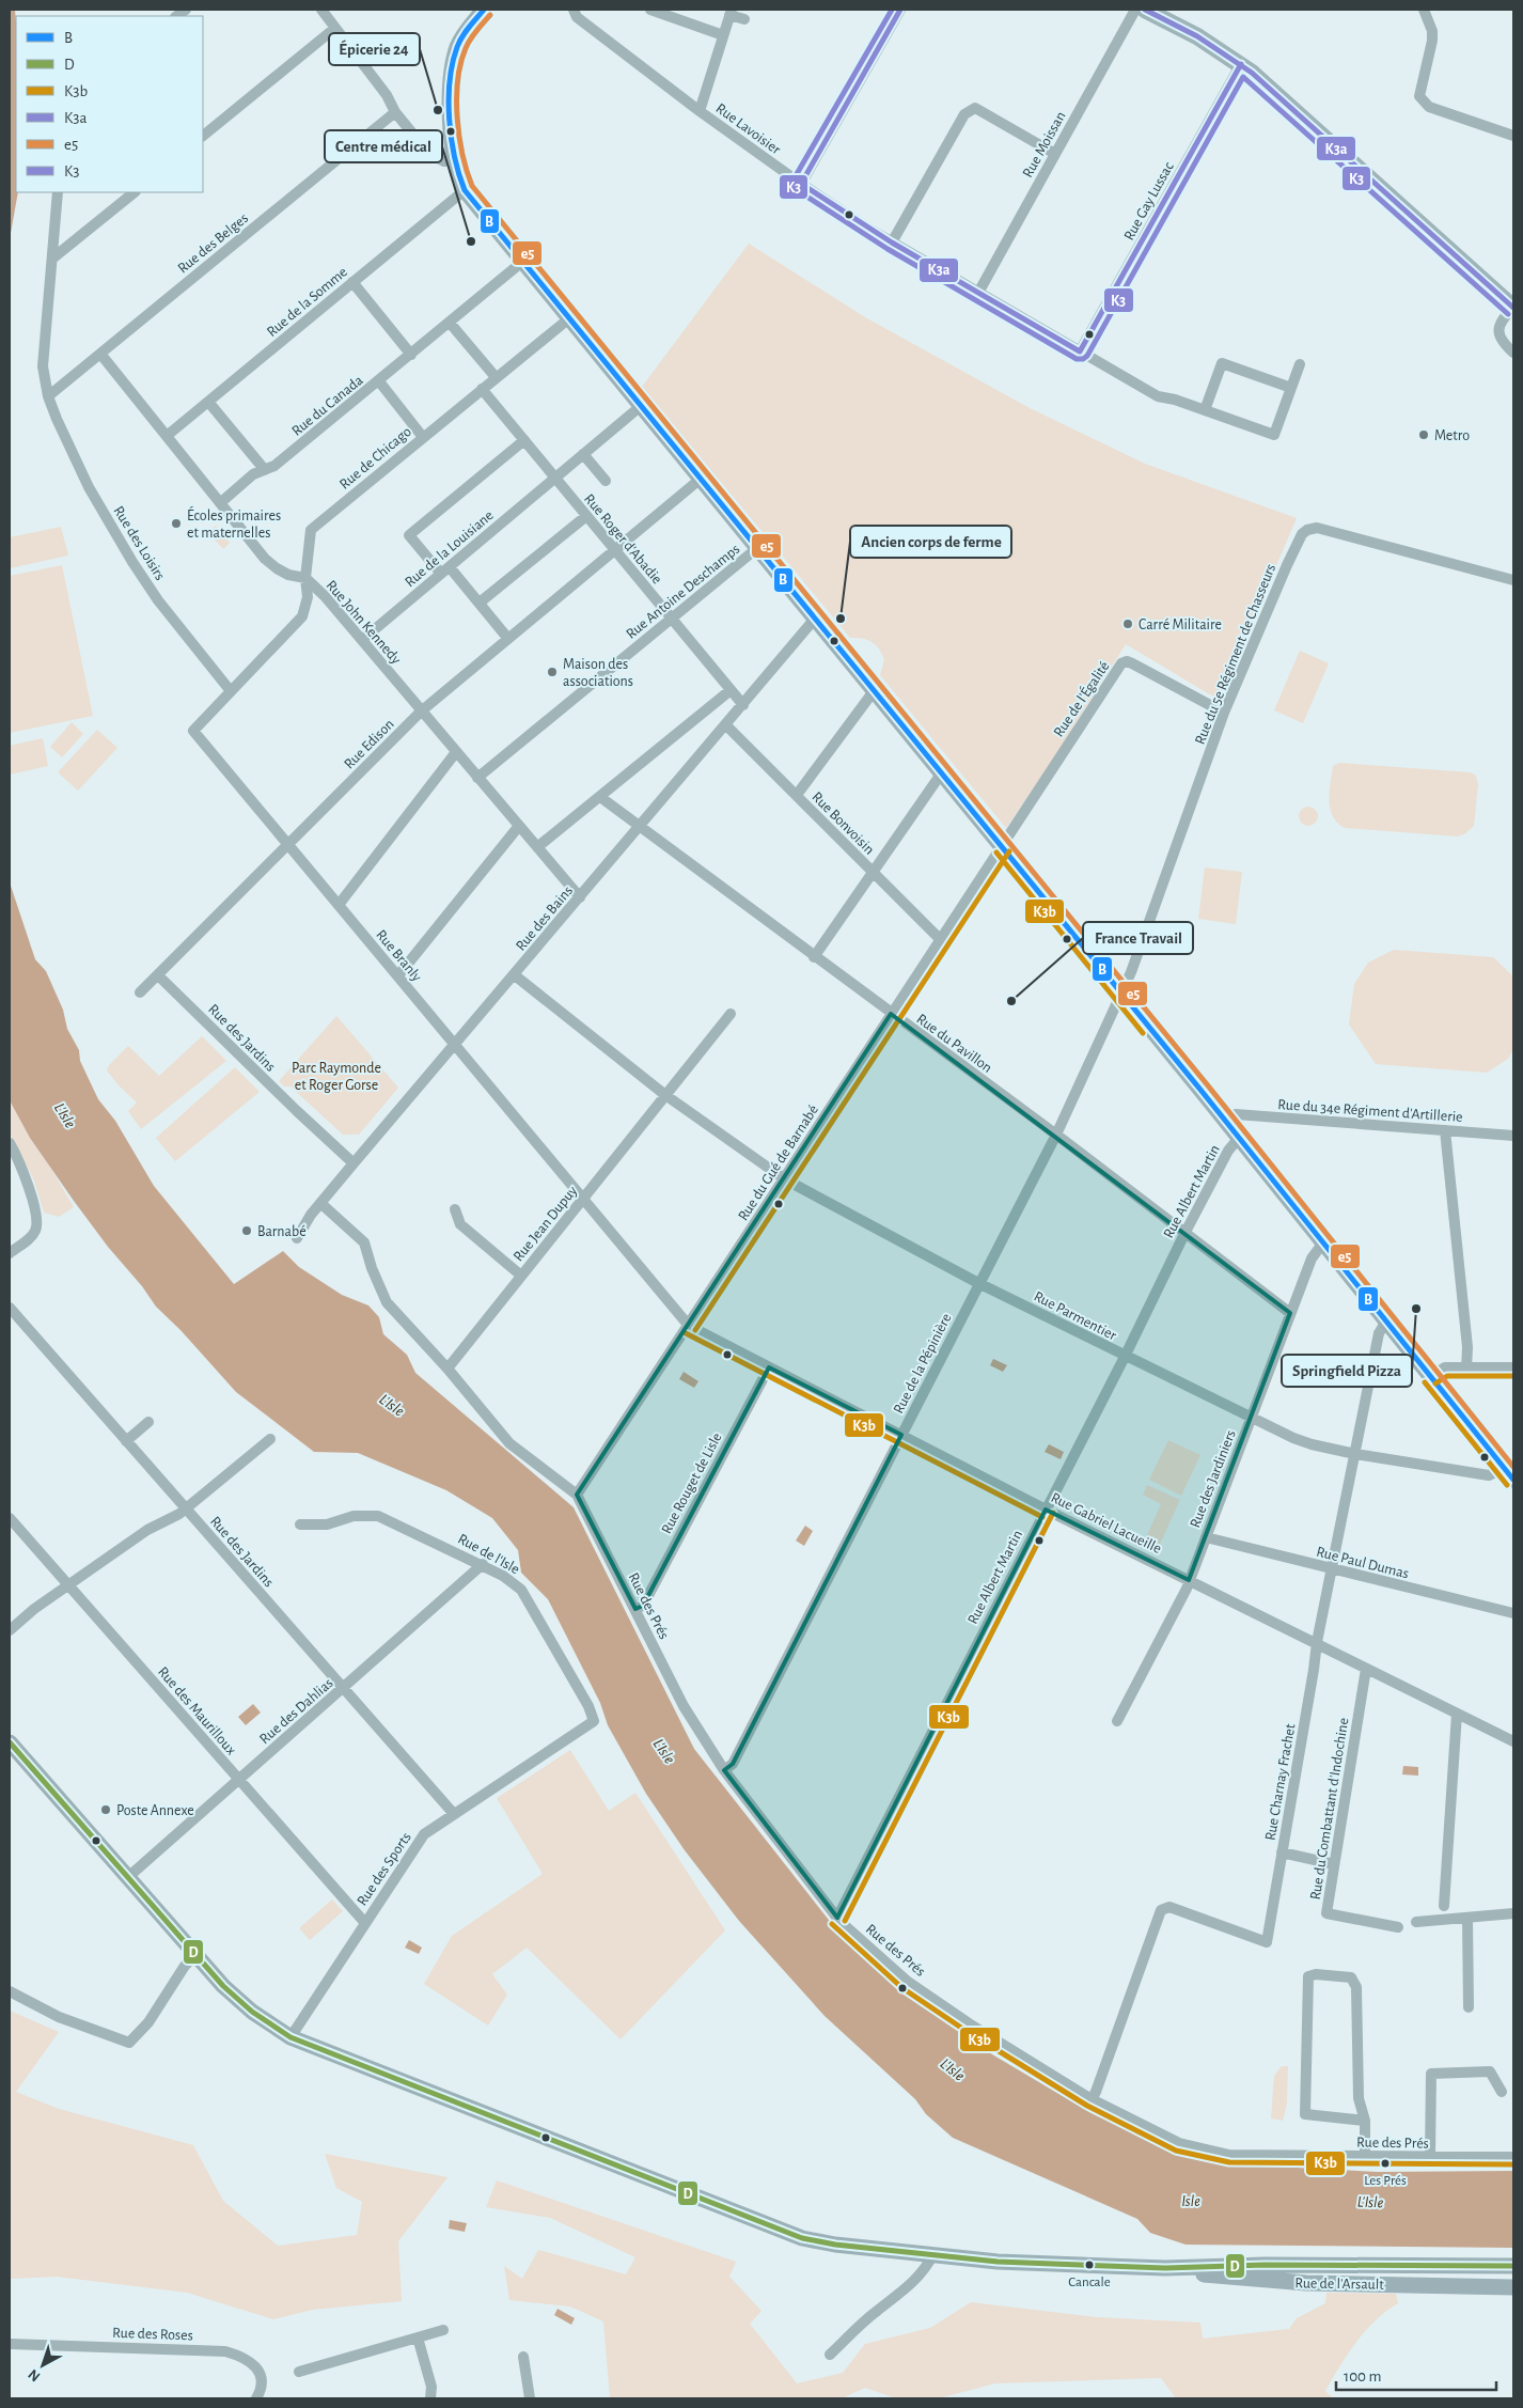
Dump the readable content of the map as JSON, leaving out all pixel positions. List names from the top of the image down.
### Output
{
  "streets": {
    "main road": ["Rue de l'Arsault"],
    "street": [
      "Rue Lavoisier",
      "Rue Moissan",
      "Rue Gay Lussac",
      "Rue des Belges",
      "Rue de la Somme",
      "Rue du Canada",
      "Rue de Chicago",
      "Rue Roger d'Abadie",
      "Rue des Loisirs",
      "Rue de la Louisiane",
      "Rue Antoine Deschamps",
      "Rue John Kennedy",
      "Rue du 5e Régiment de Chasseurs",
      "Rue de l'Égalité",
      "Rue Edison",
      "Rue Bonvoisin",
      "Rue des Bains",
      "Rue Branly",
      "Rue des Jardins",
      "Rue du Pavillon",
      "Rue du 34e Régiment d'Artillerie",
      "Rue du Gué de Barnabé",
      "Rue Albert Martin",
      "Rue Jean Dupuy",
      "Rue Parmentier",
      "Rue de la Pépinière",
      "Rue des Jardiniers",
      "Rue Rouget de Lisle",
      "Rue Gabriel Lacueille",
      "Rue de l'Isle",
      "Rue Paul Dumas",
      "Rue des Prés",
      "Rue des Maurilloux",
      "Rue des Dahlias",
      "Rue Charnay Frachet",
      "Rue du Combattant d'Indochine",
      "Rue des Sports",
      "Rue des Roses"
    ]
  },
  "crossings": [
    ["Rue Lavoisier", "Rue Moissan"],
    ["Rue Lavoisier", "Rue Gay Lussac"],
    ["Rue des Belges", "Rue des Loisirs"],
    ["Rue des Belges", "Rue John Kennedy"],
    ["Rue de la Somme", "Rue John Kennedy"],
    ["Rue du Canada", "Rue John Kennedy"],
    ["Rue de Chicago", "Rue Roger d'Abadie"],
    ["Rue de Chicago", "Rue des Loisirs"],
    ["Rue de Chicago", "Rue John Kennedy"],
    ["Rue de Chicago", "Rue Branly"],
    ["Rue Roger d'Abadie", "Rue de la Louisiane"],
    ["Rue Roger d'Abadie", "Rue Antoine Deschamps"],
    ["Rue Roger d'Abadie", "Rue Edison"],
    ["Rue Roger d'Abadie", "Rue des Bains"],
    ["Rue de la Louisiane", "Rue John Kennedy"],
    ["Rue Antoine Deschamps", "Rue John Kennedy"],
    ["Rue John Kennedy", "Rue Edison"],
    ["Rue John Kennedy", "Rue des Bains"],
    ["Rue du 5e Régiment de Chasseurs", "Rue de l'Égalité"],
    ["Rue du 5e Régiment de Chasseurs", "Rue de la Pépinière"],
    ["Rue de l'Égalité", "Rue du Gué de Barnabé"],
    ["Rue Edison", "Rue Branly"],
    ["Rue Edison", "Rue des Jardins"],
    ["Rue Bonvoisin", "Rue des Bains"],
    ["Rue Bonvoisin", "Rue du Gué de Barnabé"],
    ["Rue des Bains", "Rue Branly"],
    ["Rue des Bains", "Rue des Jardins"],
    ["Rue des Bains", "Rue du Pavillon"],
    ["Rue des Bains", "Rue Parmentier"],
    ["Rue des Bains", "Rue des Prés"],
    ["Rue Branly", "Rue du Gué de Barnabé"],
    ["Rue Branly", "Rue Jean Dupuy"],
    ["Rue Branly", "Rue Gabriel Lacueille"],
    ["Rue des Jardins", "Rue des Dahlias"],
    ["Rue des Jardins", "Rue des Sports"],
    ["Rue du Pavillon", "Rue du Gué de Barnabé"],
    ["Rue du Pavillon", "Rue Albert Martin"],
    ["Rue du Pavillon", "Rue de la Pépinière"],
    ["Rue du Pavillon", "Rue des Jardiniers"],
    ["Rue du Gué de Barnabé", "Rue Parmentier"],
    ["Rue du Gué de Barnabé", "Rue Gabriel Lacueille"],
    ["Rue du Gué de Barnabé", "Rue des Prés"],
    ["Rue Albert Martin", "Rue Parmentier"],
    ["Rue Albert Martin", "Rue Gabriel Lacueille"],
    ["Rue Albert Martin", "Rue des Prés"],
    ["Rue Jean Dupuy", "Rue Parmentier"],
    ["Rue Jean Dupuy", "Rue des Prés"],
    ["Rue Parmentier", "Rue de la Pépinière"],
    ["Rue Parmentier", "Rue des Jardiniers"],
    ["Rue Parmentier", "Rue Charnay Frachet"],
    ["Rue de la Pépinière", "Rue Gabriel Lacueille"],
    ["Rue de la Pépinière", "Rue des Prés"],
    ["Rue des Jardiniers", "Rue Gabriel Lacueille"],
    ["Rue des Jardiniers", "Rue Paul Dumas"],
    ["Rue Rouget de Lisle", "Rue Gabriel Lacueille"],
    ["Rue Rouget de Lisle", "Rue des Prés"],
    ["Rue Gabriel Lacueille", "Rue Charnay Frachet"],
    ["Rue Gabriel Lacueille", "Rue du Combattant d'Indochine"],
    ["Rue de l'Isle", "Rue des Dahlias"],
    ["Rue de l'Isle", "Rue des Sports"],
    ["Rue Paul Dumas", "Rue Charnay Frachet"],
    ["Rue des Prés", "Rue Charnay Frachet"],
    ["Rue des Maurilloux", "Rue des Dahlias"],
    ["Rue des Maurilloux", "Rue des Sports"]
  ],
  "water": ["L'Isle", "Isle"],
  "parks": ["Parc Raymonde et Roger Gorse"],
  "places": [
    "Épicerie 24",
    "Centre médical",
    "Metro",
    "Écoles primaires et maternelles",
    "Ancien corps de ferme",
    "Carré Militaire",
    "Maison des associations",
    "France Travail",
    "Barnabé",
    "Springfield Pizza",
    "Poste Annexe",
    "Les Prés",
    "Cancale"
  ],
  "lines": [
    "transit line B",
    "transit line K3a",
    "transit line K3",
    "transit line e5",
    "transit line K3b",
    "transit line D"
  ],
  "legend": [
    "B",
    "D",
    "K3b",
    "K3a",
    "e5",
    "K3"
  ],
  "scale_bar": "100 m",
  "north": "bottom left"
}
